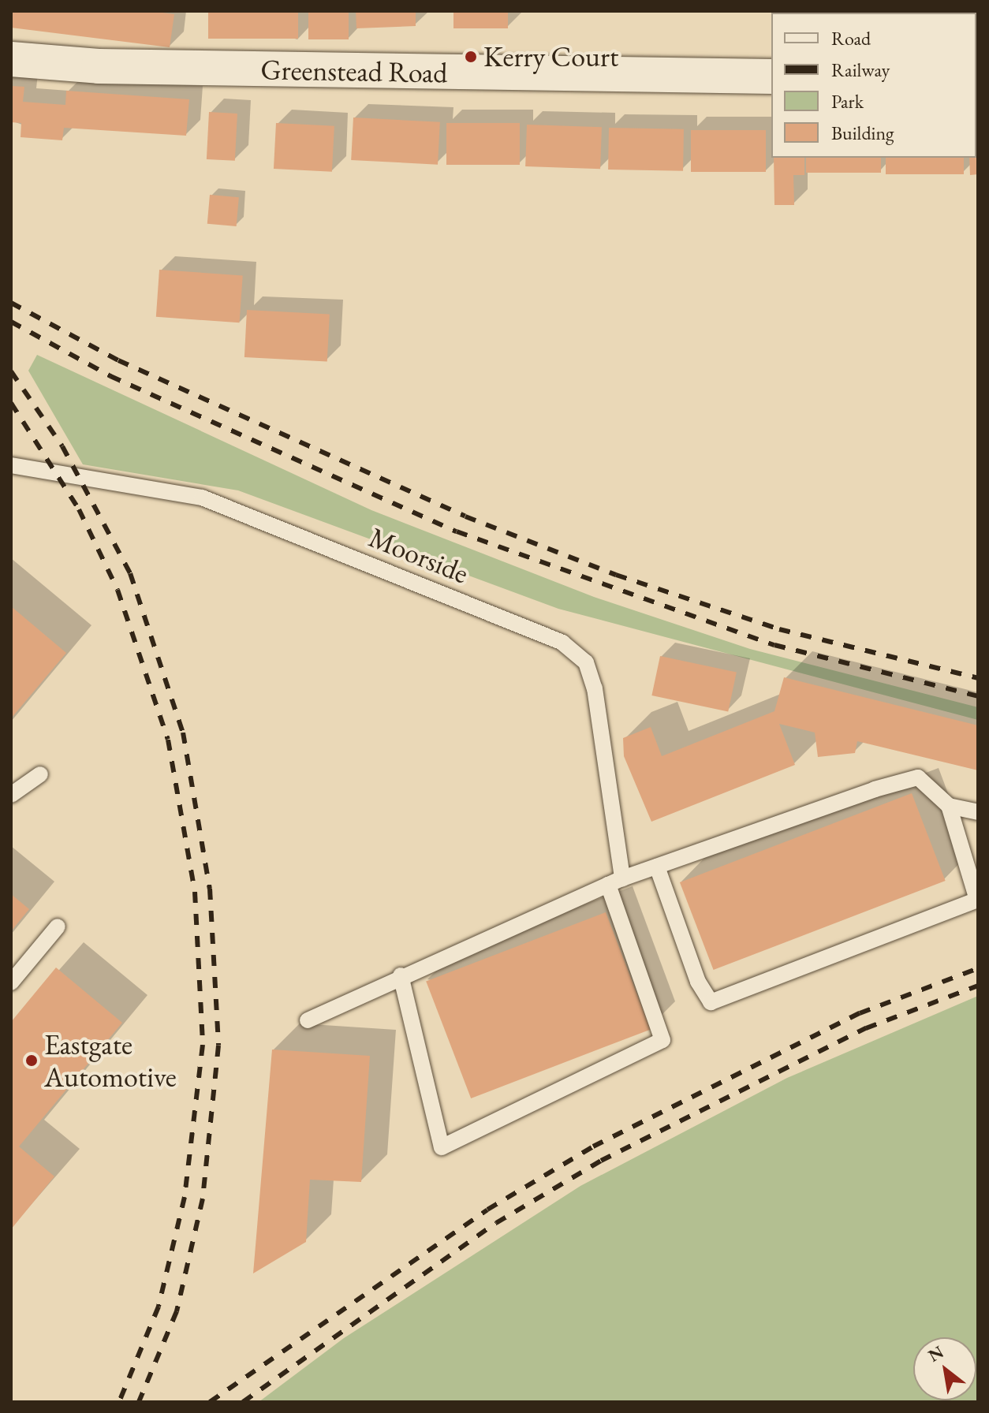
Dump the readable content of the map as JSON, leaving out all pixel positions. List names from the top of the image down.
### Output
{
  "streets": {
    "street": ["Greenstead Road"],
    "lane": ["Moorside"]
  },
  "places": ["Kerry Court", "Eastgate Automotive"],
  "legend": [
    "Road",
    "Railway",
    "Park",
    "Building"
  ],
  "north": "top left"
}
